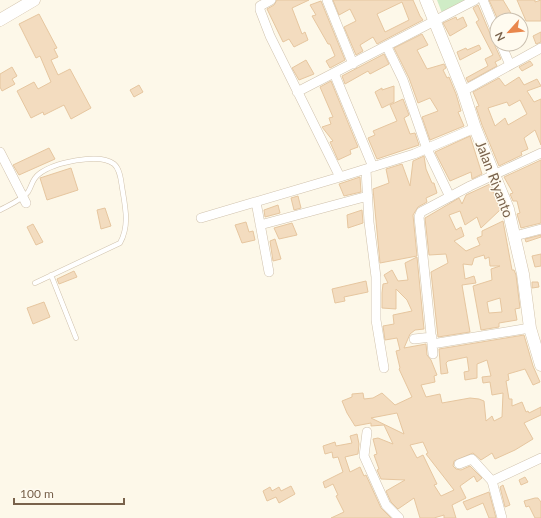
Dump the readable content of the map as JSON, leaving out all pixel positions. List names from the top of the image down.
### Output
{
  "streets": {
    "street": ["Jalan Riyanto"]
  },
  "scale_bar": "100 m",
  "north": "bottom left"
}
